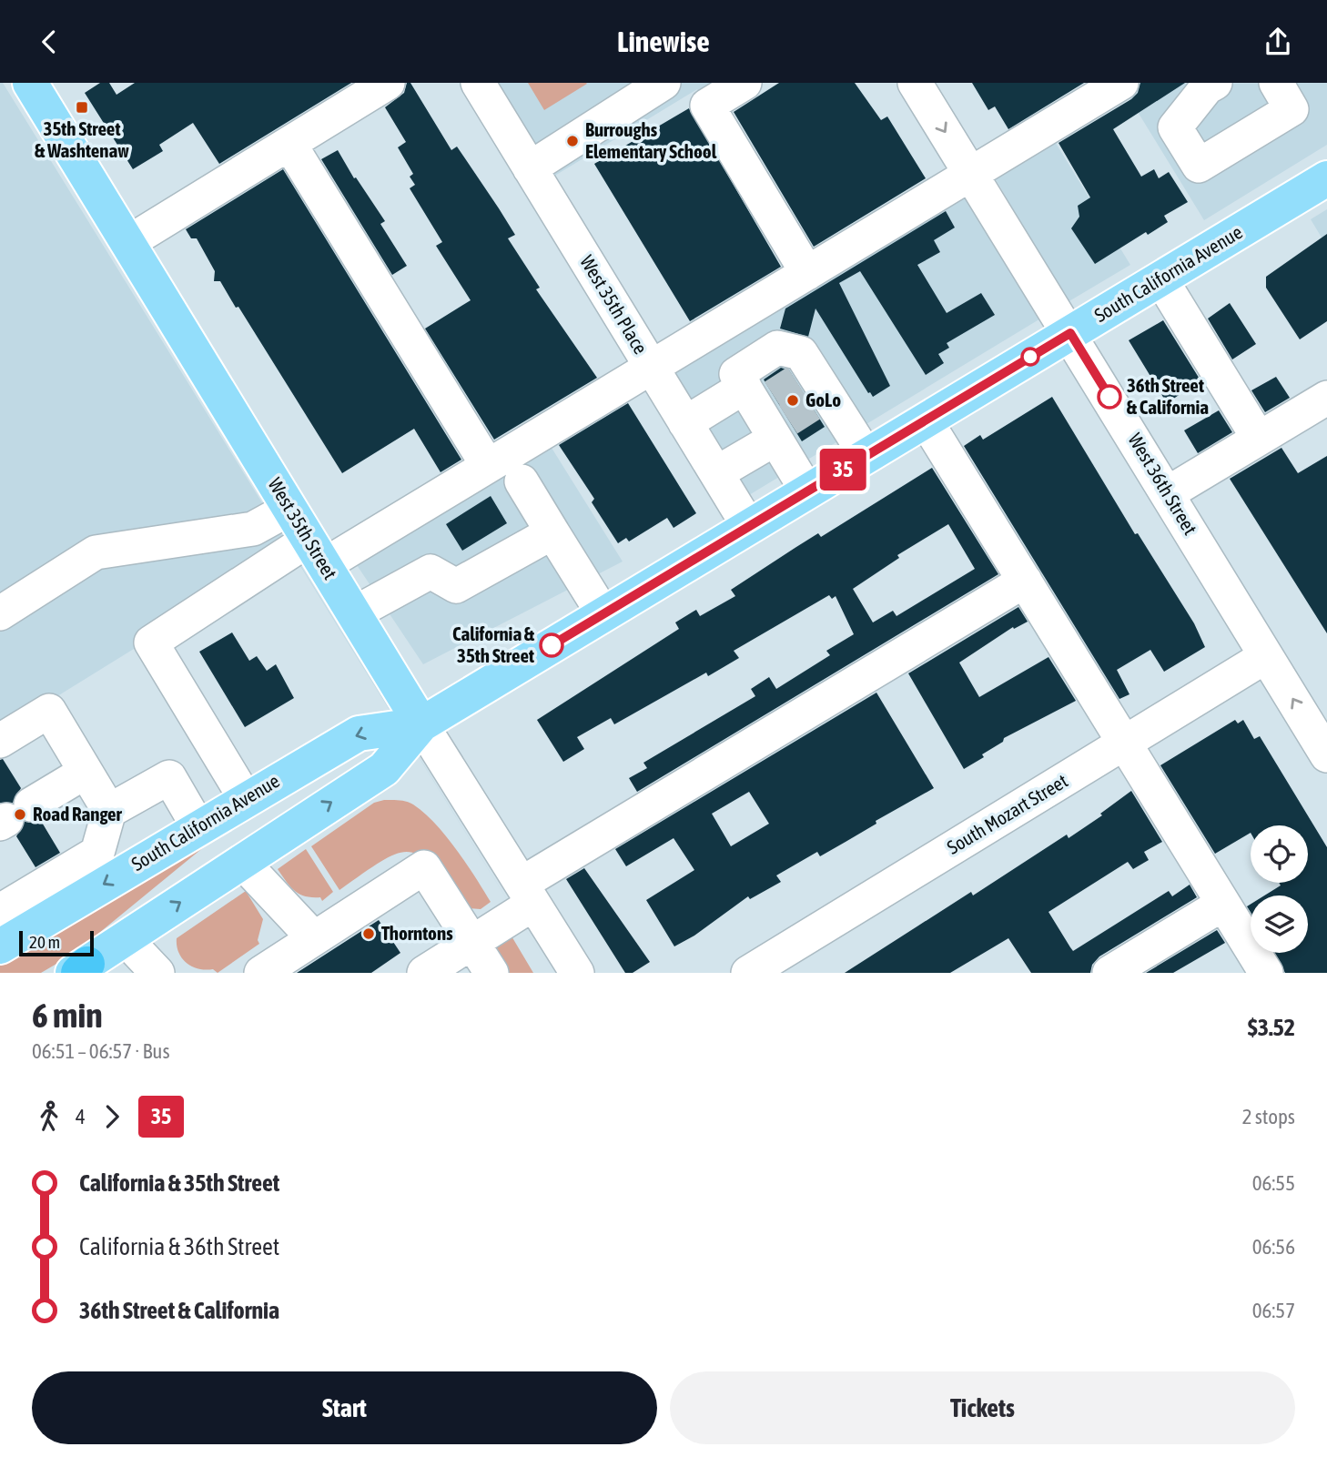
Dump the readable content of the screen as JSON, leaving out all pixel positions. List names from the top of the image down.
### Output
{
  "streets": {
    "main road": ["South California Avenue", "West 35th Street"],
    "street": ["West 35th Place", "West 36th Street", "South Mozart Street"]
  },
  "crossings": [
    ["South California Avenue", "West 35th Place"],
    ["South California Avenue", "West 36th Street"],
    ["South California Avenue", "West 35th Street"],
    ["West 36th Street", "South Mozart Street"]
  ],
  "places": {
    "transit": ["35th Street & Washtenaw"],
    "other": [
      "Burroughs Elementary School",
      "36th Street & California",
      "GoLo",
      "California & 35th Street",
      "Road Ranger",
      "Thorntons"
    ]
  },
  "lines": ["bus line 35"],
  "scale_bar": "20 m",
  "page": {
    "header": "Linewise",
    "on_map": "35",
    "scale": "20 m",
    "heading": ["6 min", "06:51 – 06:57 · Bus", "$3.52"],
    "legs": ["4", "35", "2 stops"],
    "list": [
      {
        "name": "California & 35th Street",
        "value": "06:55"
      },
      {
        "name": "California & 36th Street",
        "value": "06:56"
      },
      {
        "name": "36th Street & California",
        "value": "06:57"
      }
    ],
    "buttons": ["Start", "Tickets"]
  }
}
